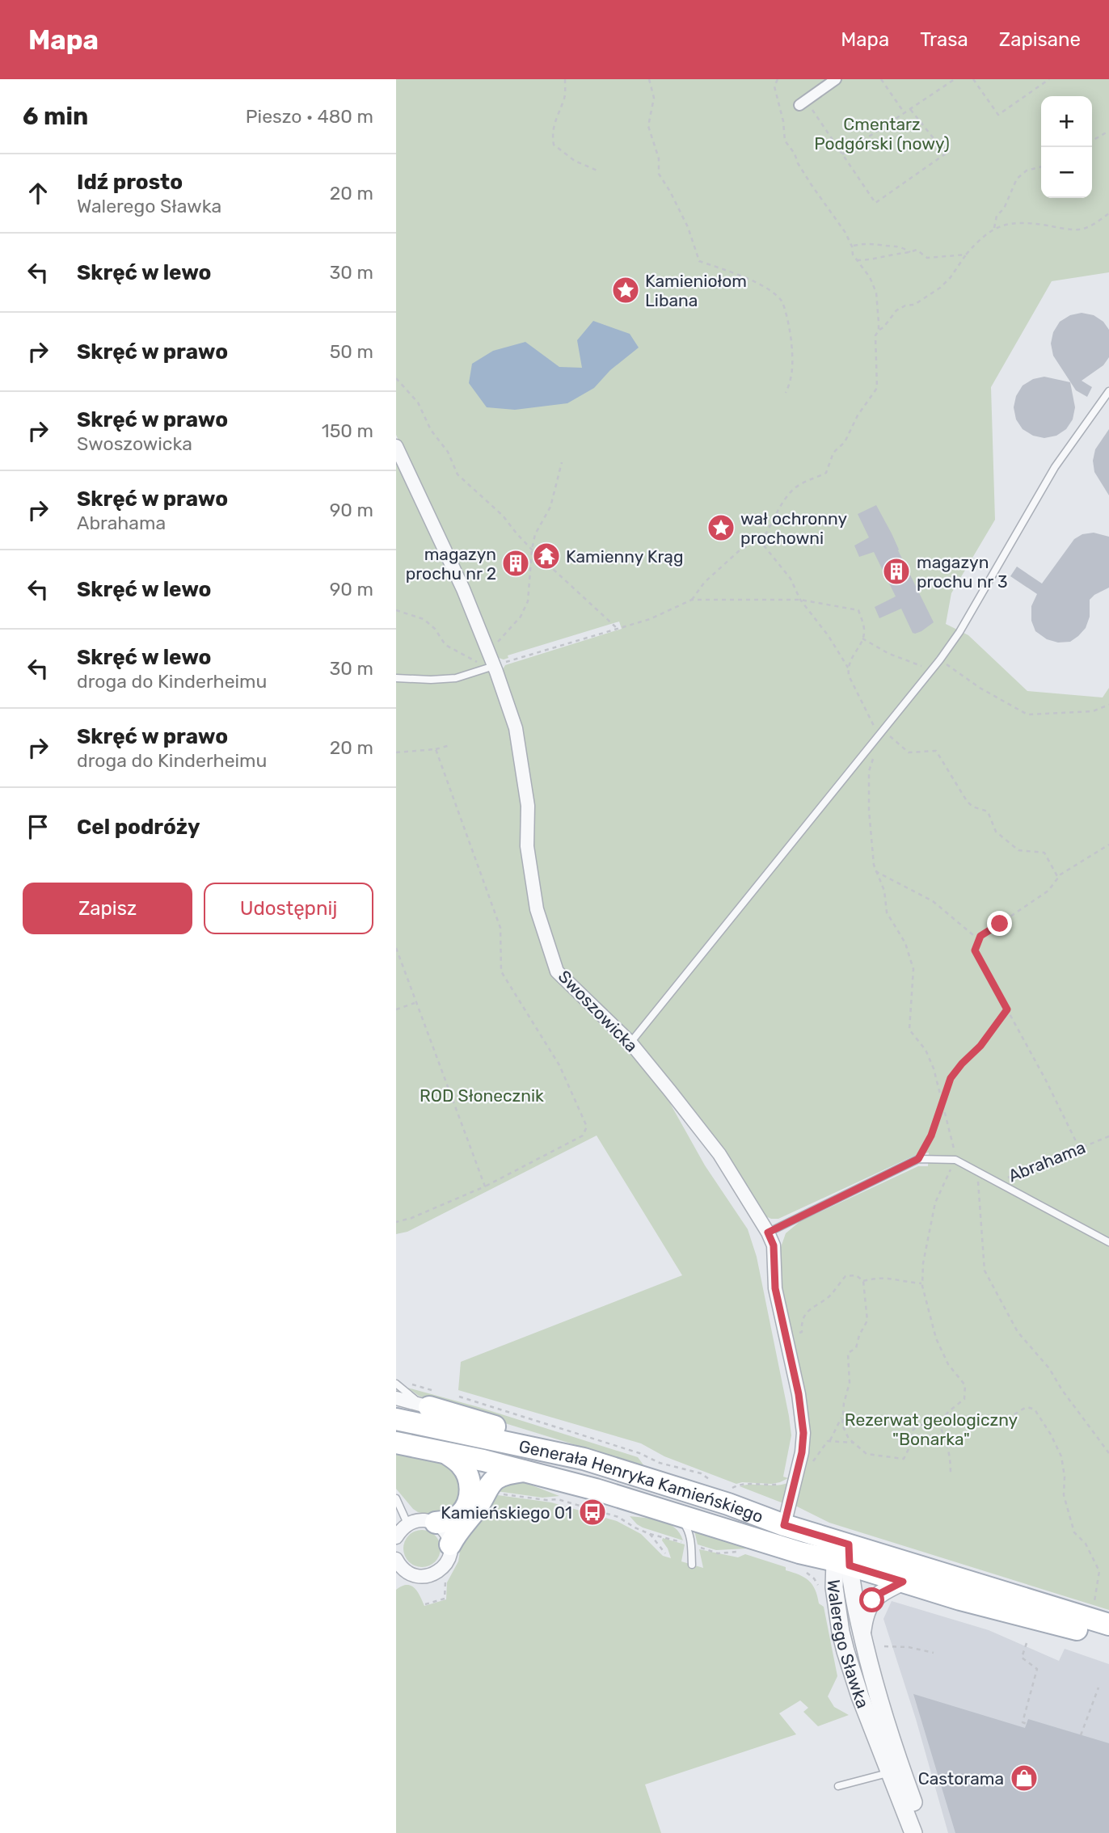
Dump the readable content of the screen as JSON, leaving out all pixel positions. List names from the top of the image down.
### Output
{
  "streets": {
    "main road": ["Generała Henryka Kamieńskiego"],
    "street": ["Swoszowicka", "Walerego Sławka"],
    "lane": ["Abrahama"]
  },
  "crossings": [
    ["Swoszowicka", "Abrahama"],
    ["Swoszowicka", "Generała Henryka Kamieńskiego"],
    ["Generała Henryka Kamieńskiego", "Walerego Sławka"]
  ],
  "parks": ["Cmentarz Podgórski (nowy)", "ROD Słonecznik", "Rezerwat geologiczny \"Bonarka\""],
  "places": {
    "place": ["Kamieniołom Libana", "wał ochronny prochowni"],
    "temple": ["Kamienny Krąg"],
    "building": ["magazyn prochu nr 2", "magazyn prochu nr 3"],
    "bus stop": ["Kamieńskiego 01"],
    "shop": ["Castorama"]
  },
  "page": {
    "header": "Mapa",
    "nav": ["Mapa", "Trasa", "Zapisane"],
    "heading": ["6 min", "Pieszo · 480 m"],
    "map_buttons": ["+", "−"],
    "list": [
      ["Idź prosto", "Walerego Sławka", "20 m"],
      ["Skręć w lewo", "30 m"],
      ["Skręć w prawo", "50 m"],
      ["Skręć w prawo", "Swoszowicka", "150 m"],
      ["Skręć w prawo", "Abrahama", "90 m"],
      ["Skręć w lewo", "90 m"],
      ["Skręć w lewo", "droga do Kinderheimu", "30 m"],
      ["Skręć w prawo", "droga do Kinderheimu", "20 m"],
      "Cel podróży"
    ],
    "buttons": ["Zapisz", "Udostępnij"]
  }
}
